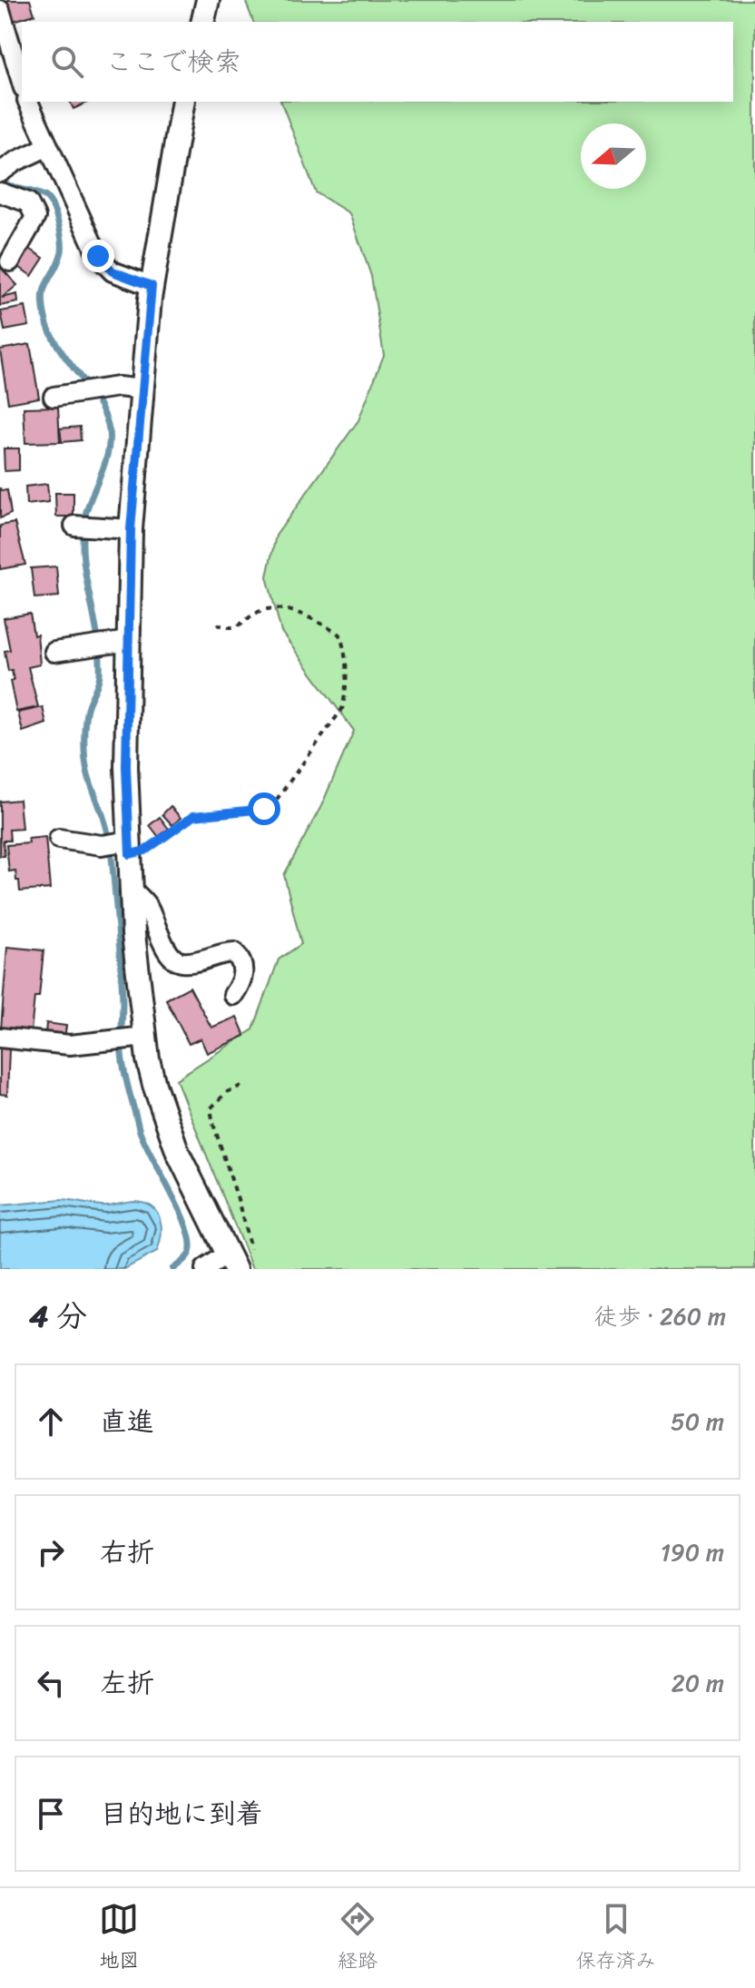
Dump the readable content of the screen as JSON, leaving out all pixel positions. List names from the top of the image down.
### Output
{
  "north": "left",
  "page": {
    "search": "ここで検索",
    "heading": ["4 分", "徒歩 · 260 m"],
    "list": [
      ["直進", "50 m"],
      ["右折", "190 m"],
      ["左折", "20 m"],
      "目的地に到着"
    ],
    "nav": ["地図", "経路", "保存済み"]
  }
}
